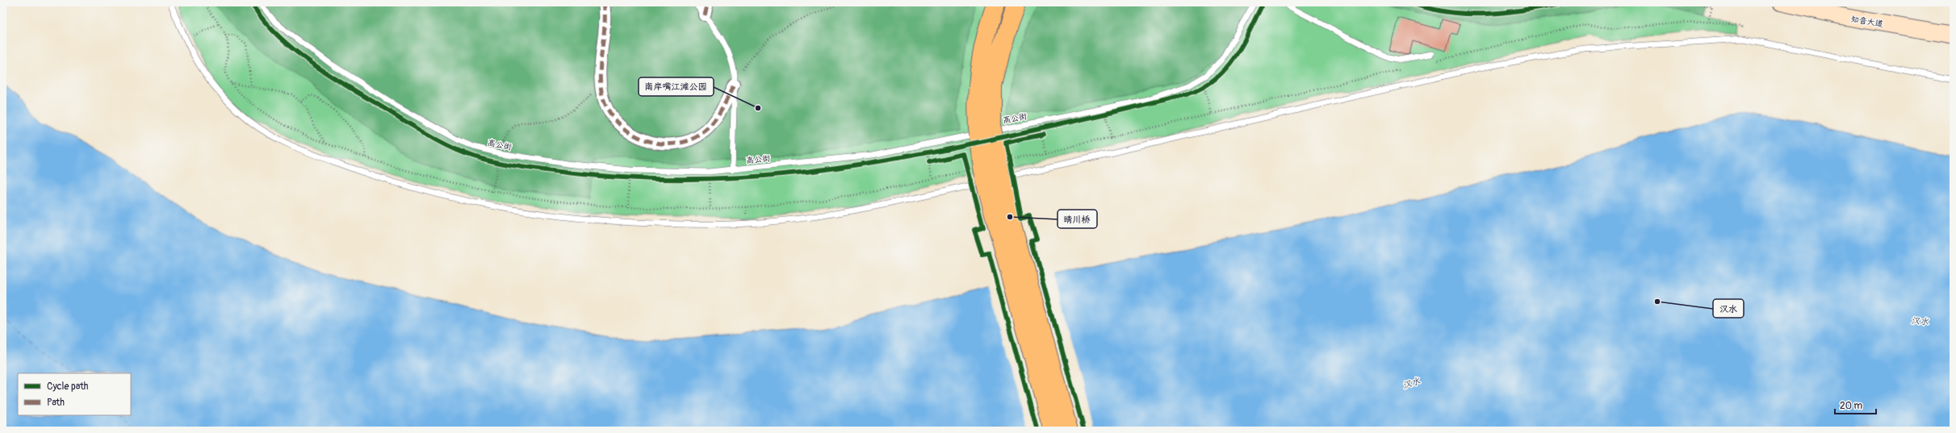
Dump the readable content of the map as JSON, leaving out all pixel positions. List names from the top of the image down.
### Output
{
  "streets": {
    "main road": ["知音大道"],
    "lane": ["高公街"]
  },
  "water": ["汉水"],
  "places": ["南岸嘴江滩公园", "晴川桥", "汉水"],
  "legend": ["Cycle path", "Path"],
  "scale_bar": "20 m"
}
